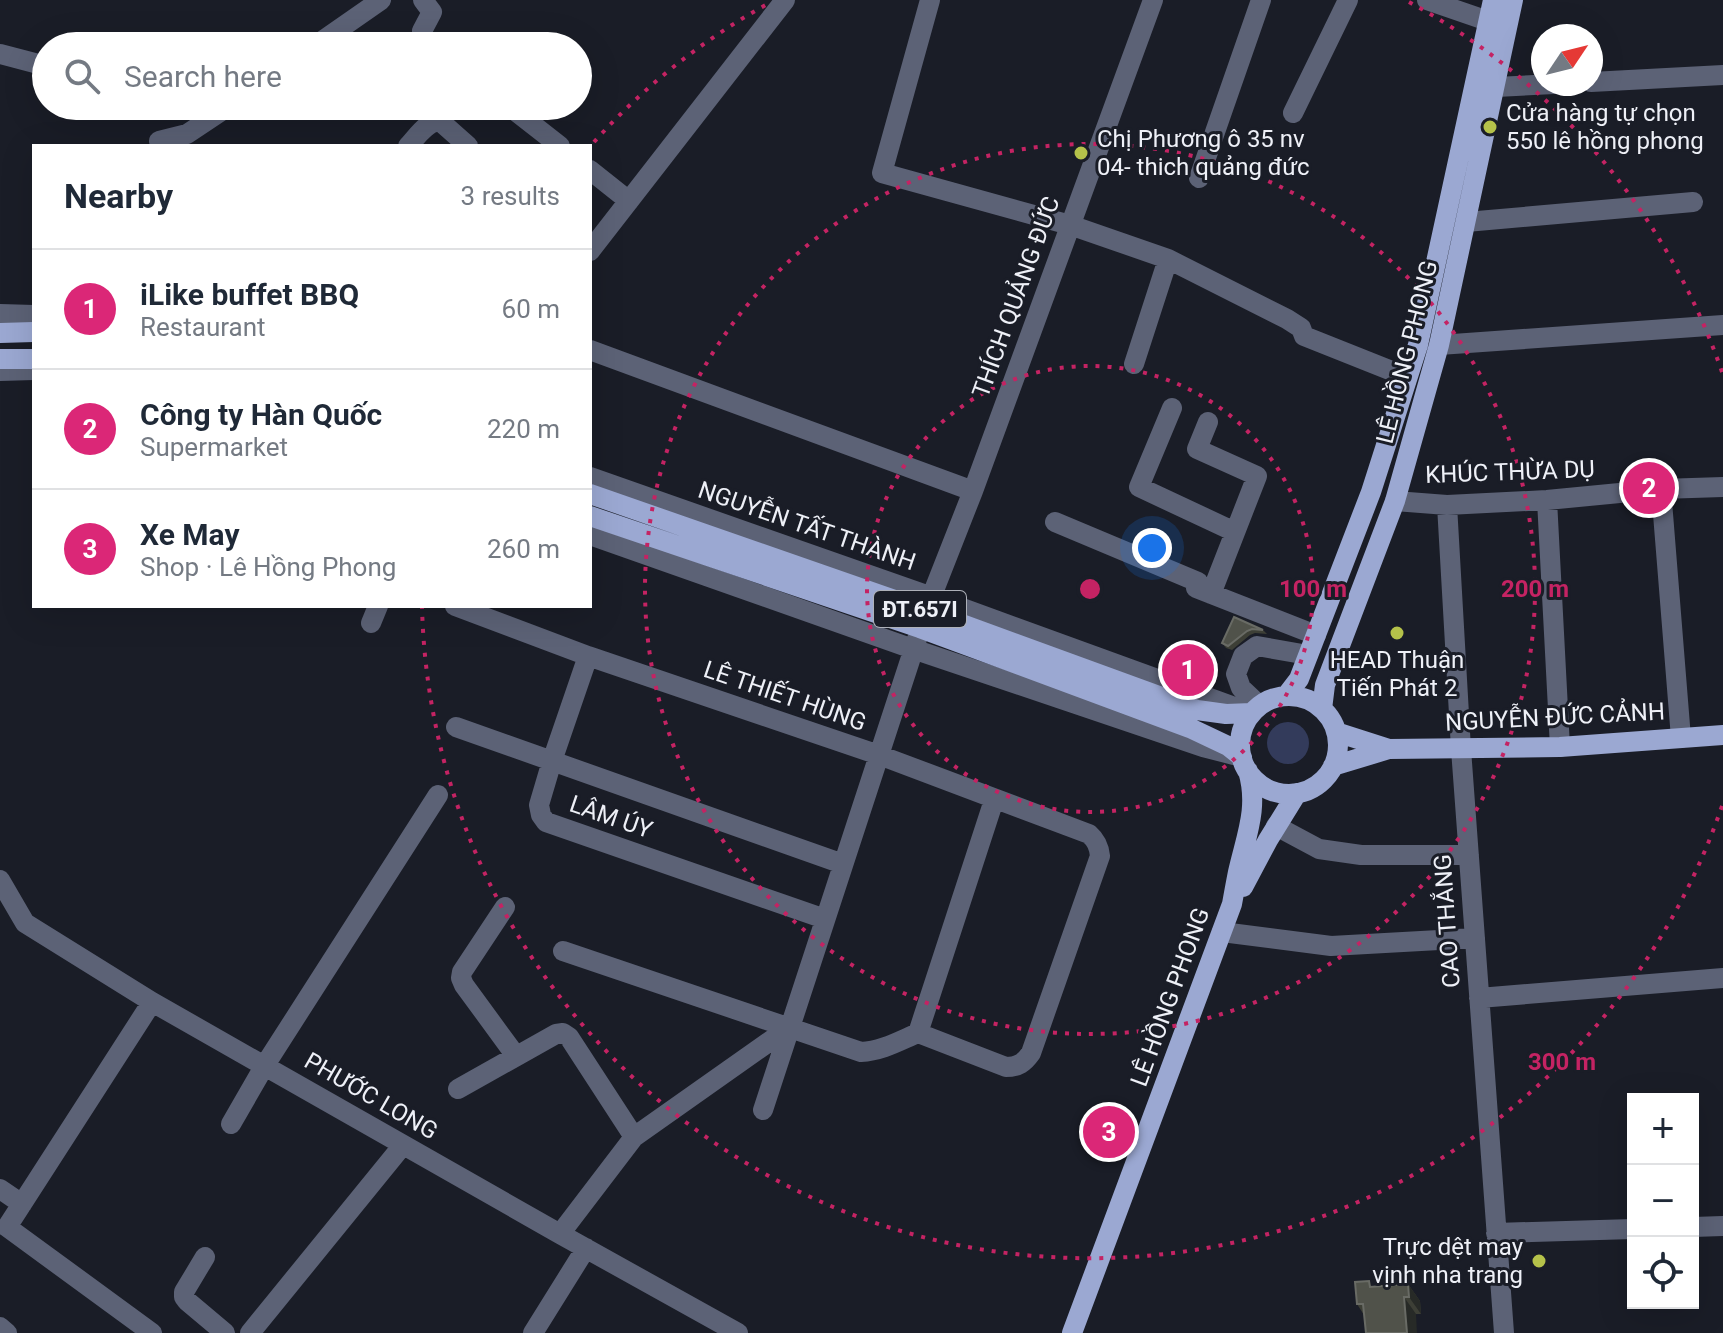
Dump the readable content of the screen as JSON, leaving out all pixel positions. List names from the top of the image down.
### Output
{
  "streets": {
    "main road": [
      "LÊ HỒNG PHONG",
      "NGUYỄN TẤT THÀNH",
      "ĐT.657I",
      "NGUYỄN ĐỨC CẢNH"
    ],
    "street": [
      "THÍCH QUẢNG ĐỨC",
      "KHÚC THỪA DỤ",
      "LÊ THIẾT HÙNG",
      "LÂM ÚY",
      "CAO THẮNG",
      "PHƯỚC LONG"
    ]
  },
  "crossings": [
    ["THÍCH QUẢNG ĐỨC", "NGUYỄN TẤT THÀNH"],
    ["THÍCH QUẢNG ĐỨC", "LÊ THIẾT HÙNG"],
    ["THÍCH QUẢNG ĐỨC", "LÂM ÚY"],
    ["LÊ HỒNG PHONG", "KHÚC THỪA DỤ"],
    ["LÊ HỒNG PHONG", "NGUYỄN TẤT THÀNH"],
    ["LÊ HỒNG PHONG", "NGUYỄN ĐỨC CẢNH"],
    ["KHÚC THỪA DỤ", "CAO THẮNG"],
    ["NGUYỄN TẤT THÀNH", "NGUYỄN ĐỨC CẢNH"],
    ["LÊ THIẾT HÙNG", "LÂM ÚY"],
    ["NGUYỄN ĐỨC CẢNH", "CAO THẮNG"]
  ],
  "places": [
    "Cửa hàng tự chọn 550 lê hồng phong",
    "Chị Phương ô 35 nv 04- thich quảng đức",
    "HEAD Thuận Tiến Phát 2",
    "Trực dệt may vịnh nha trang"
  ],
  "north": "top right",
  "page": {
    "search": "Search here",
    "heading": ["Nearby", "3 results"],
    "list": [
      {
        "mark": "1",
        "name": "iLike buffet BBQ",
        "note": "Restaurant",
        "value": "60 m"
      },
      {
        "mark": "2",
        "name": "Công ty Hàn Quốc",
        "note": "Supermarket",
        "value": "220 m"
      },
      {
        "mark": "3",
        "name": "Xe May",
        "note": "Shop · Lê Hồng Phong",
        "value": "260 m"
      }
    ],
    "pins": ["2", "1", "3"],
    "map_buttons": ["+", "−"]
  },
  "rings": ["100 m", "200 m", "300 m"]
}
